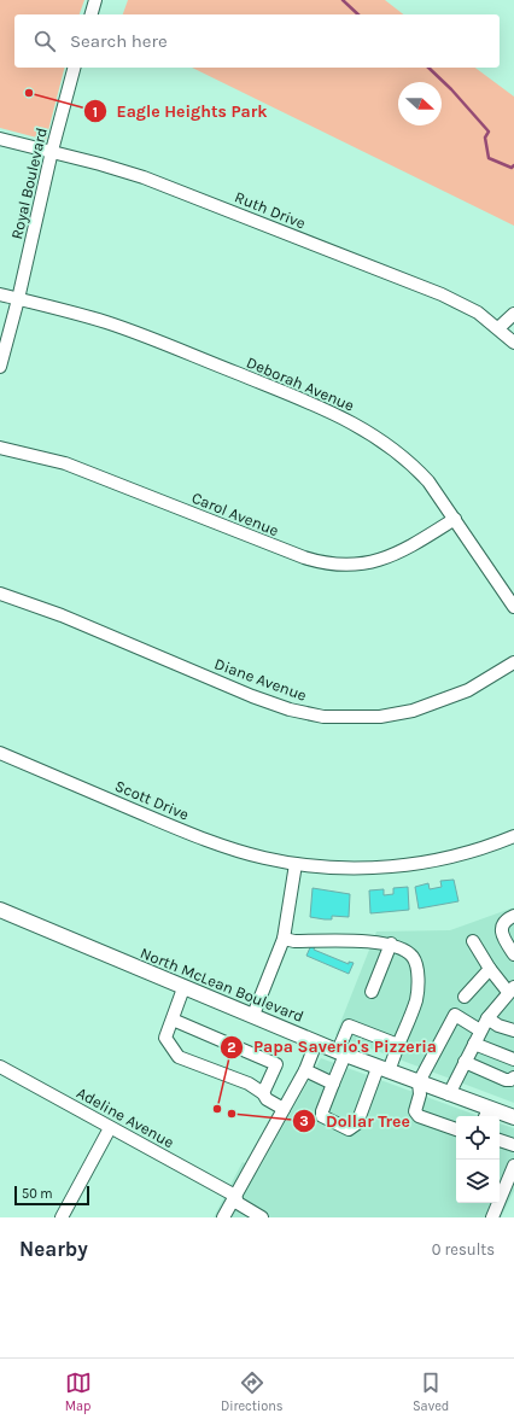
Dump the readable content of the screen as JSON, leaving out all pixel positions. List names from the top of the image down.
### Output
{
  "streets": {
    "main road": ["North McLean Boulevard"],
    "street": [
      "Royal Boulevard",
      "Ruth Drive",
      "Deborah Avenue",
      "Carol Avenue",
      "Diane Avenue",
      "Scott Drive",
      "Adeline Avenue"
    ]
  },
  "crossings": [
    ["Royal Boulevard", "Ruth Drive"],
    ["Royal Boulevard", "Deborah Avenue"],
    ["Deborah Avenue", "Carol Avenue"]
  ],
  "places": ["Eagle Heights Park", "Papa Saverio's Pizzeria", "Dollar Tree"],
  "scale_bar": "50 m",
  "north": "right",
  "page": {
    "search": "Search here",
    "scale": "50 m",
    "heading": ["Nearby", "0 results"],
    "nav": ["Map", "Directions", "Saved"]
  }
}
